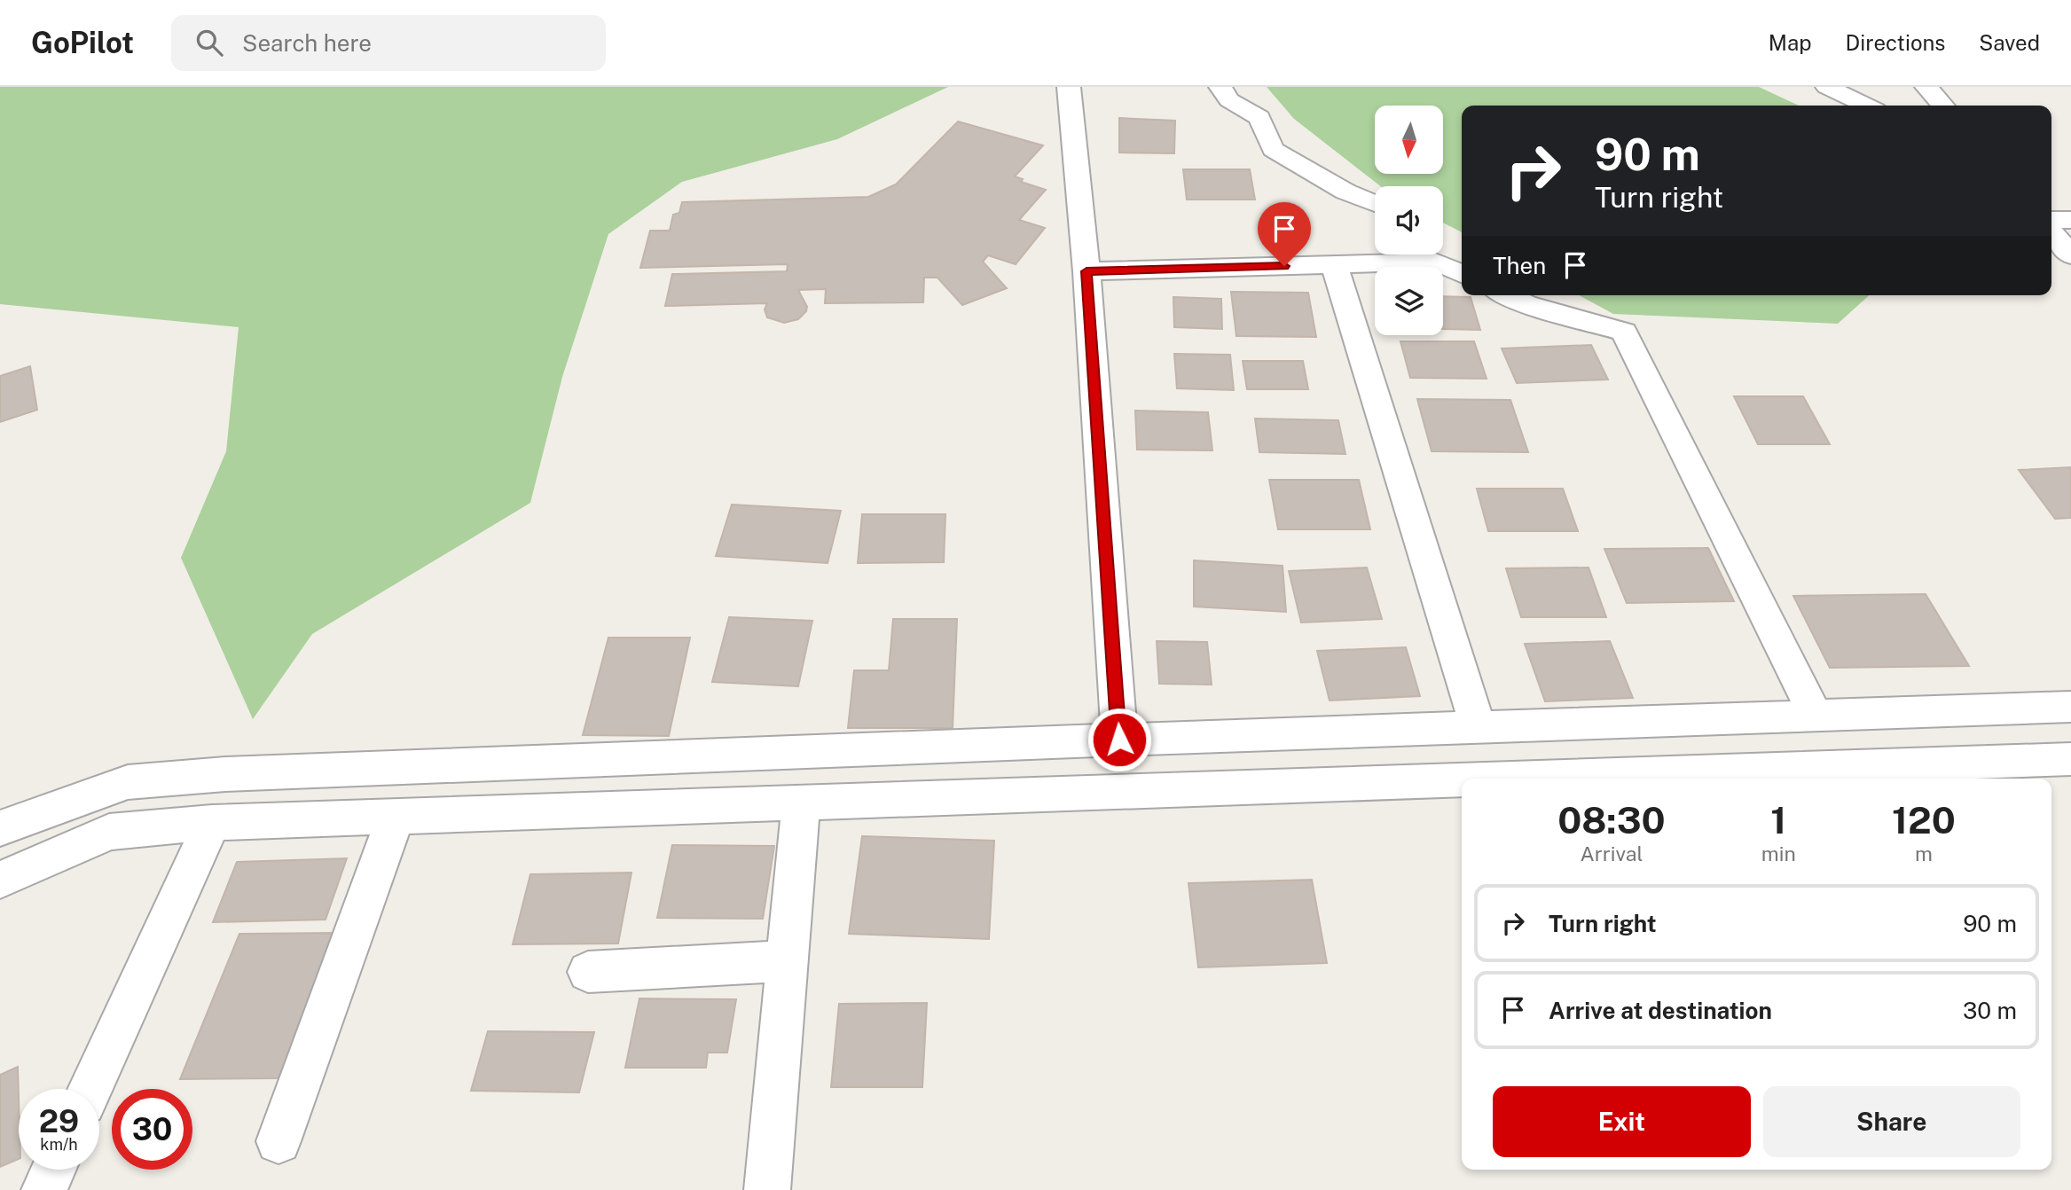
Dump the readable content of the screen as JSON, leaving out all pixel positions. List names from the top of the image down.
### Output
{
  "north": "bottom",
  "page": {
    "header": "GoPilot",
    "search": "Search here",
    "nav": ["Map", "Directions", "Saved"],
    "turn": ["90 m", "Turn right"],
    "then": "Then",
    "eta": [
      "08:30",
      "Arrival",
      "1",
      "min",
      "120",
      "m"
    ],
    "list": [
      {
        "name": "Turn right",
        "value": "90 m"
      },
      {
        "name": "Arrive at destination",
        "value": "30 m"
      }
    ],
    "buttons": ["Exit", "Share"],
    "speed": "29 km/h",
    "limit": "30"
  }
}
